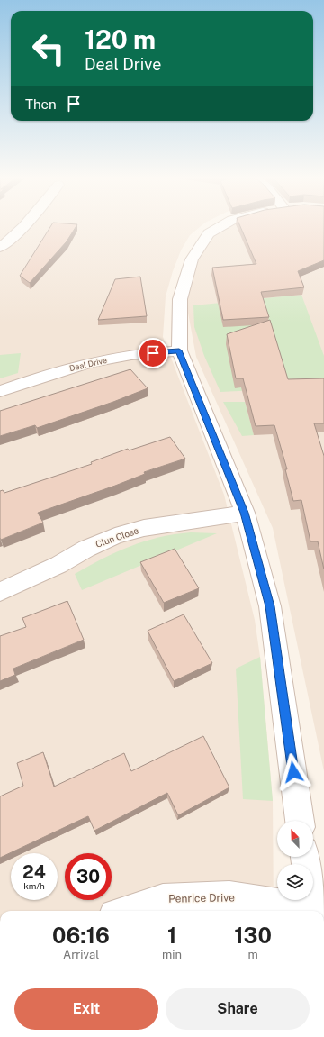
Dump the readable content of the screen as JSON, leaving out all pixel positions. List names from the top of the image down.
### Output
{
  "streets": {
    "street": ["Deal Drive", "Clun Close", "Penrice Drive"]
  },
  "north": "top left",
  "page": {
    "turn": ["120 m", "Deal Drive"],
    "then": "Then",
    "speed": "24 km/h",
    "limit": "30",
    "eta": [
      "06:16",
      "Arrival",
      "1",
      "min",
      "130",
      "m"
    ],
    "buttons": ["Exit", "Share"]
  }
}
